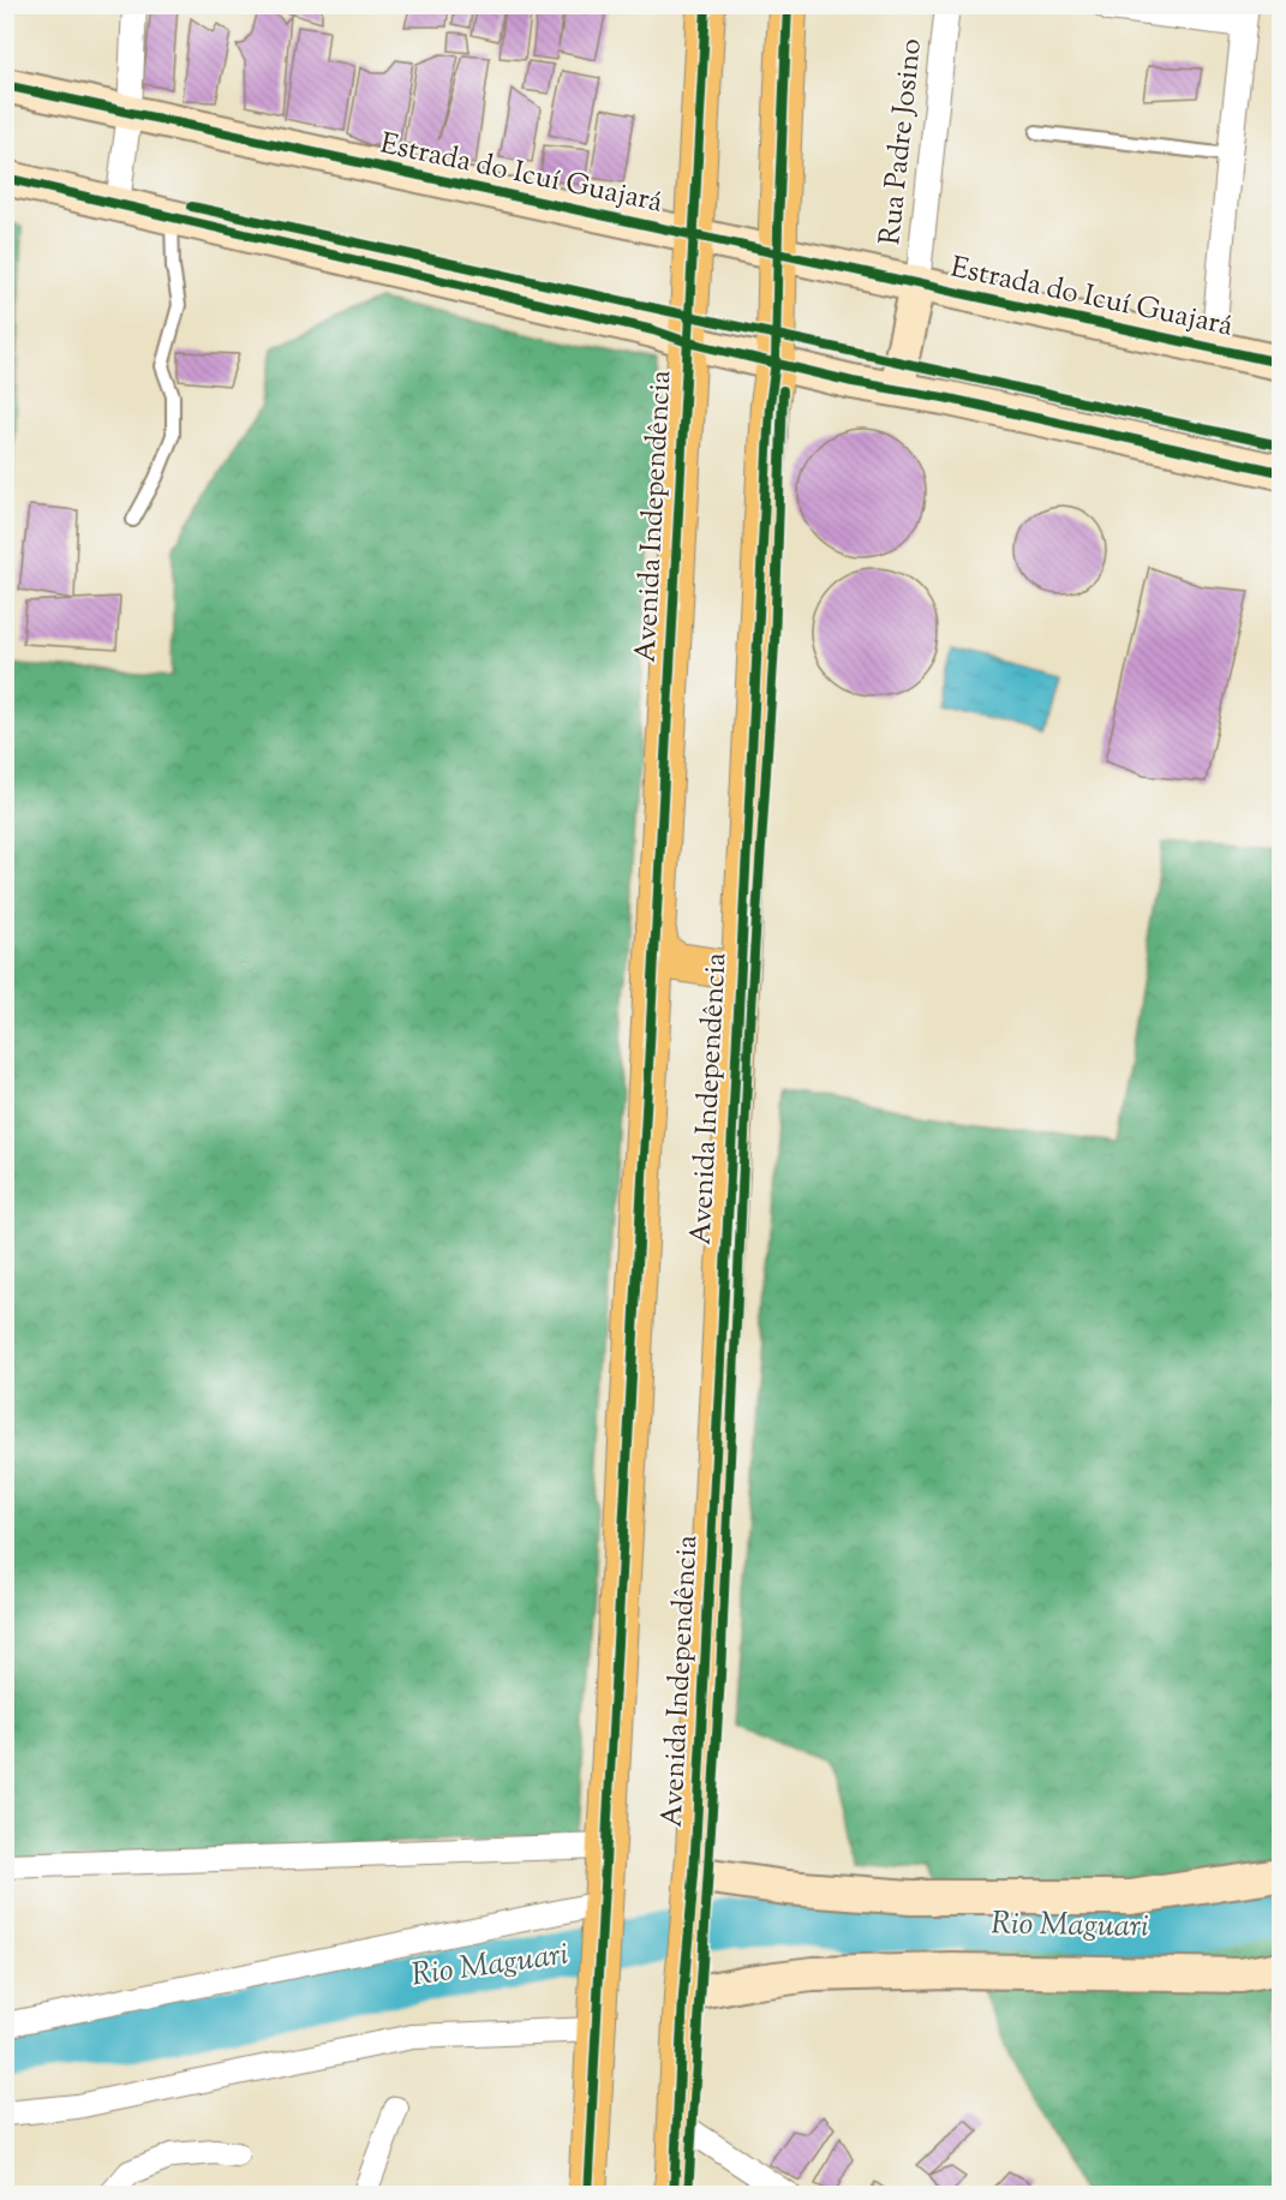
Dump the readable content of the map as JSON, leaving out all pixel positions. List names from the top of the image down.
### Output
{
  "streets": {
    "main road": ["Estrada do Icuí Guajará", "Avenida Independência"],
    "street": ["Rua Padre Josino"]
  },
  "crossings": [
    ["Rua Padre Josino", "Estrada do Icuí Guajará"],
    ["Estrada do Icuí Guajará", "Avenida Independência"]
  ],
  "water": ["Rio Maguari"]
}
